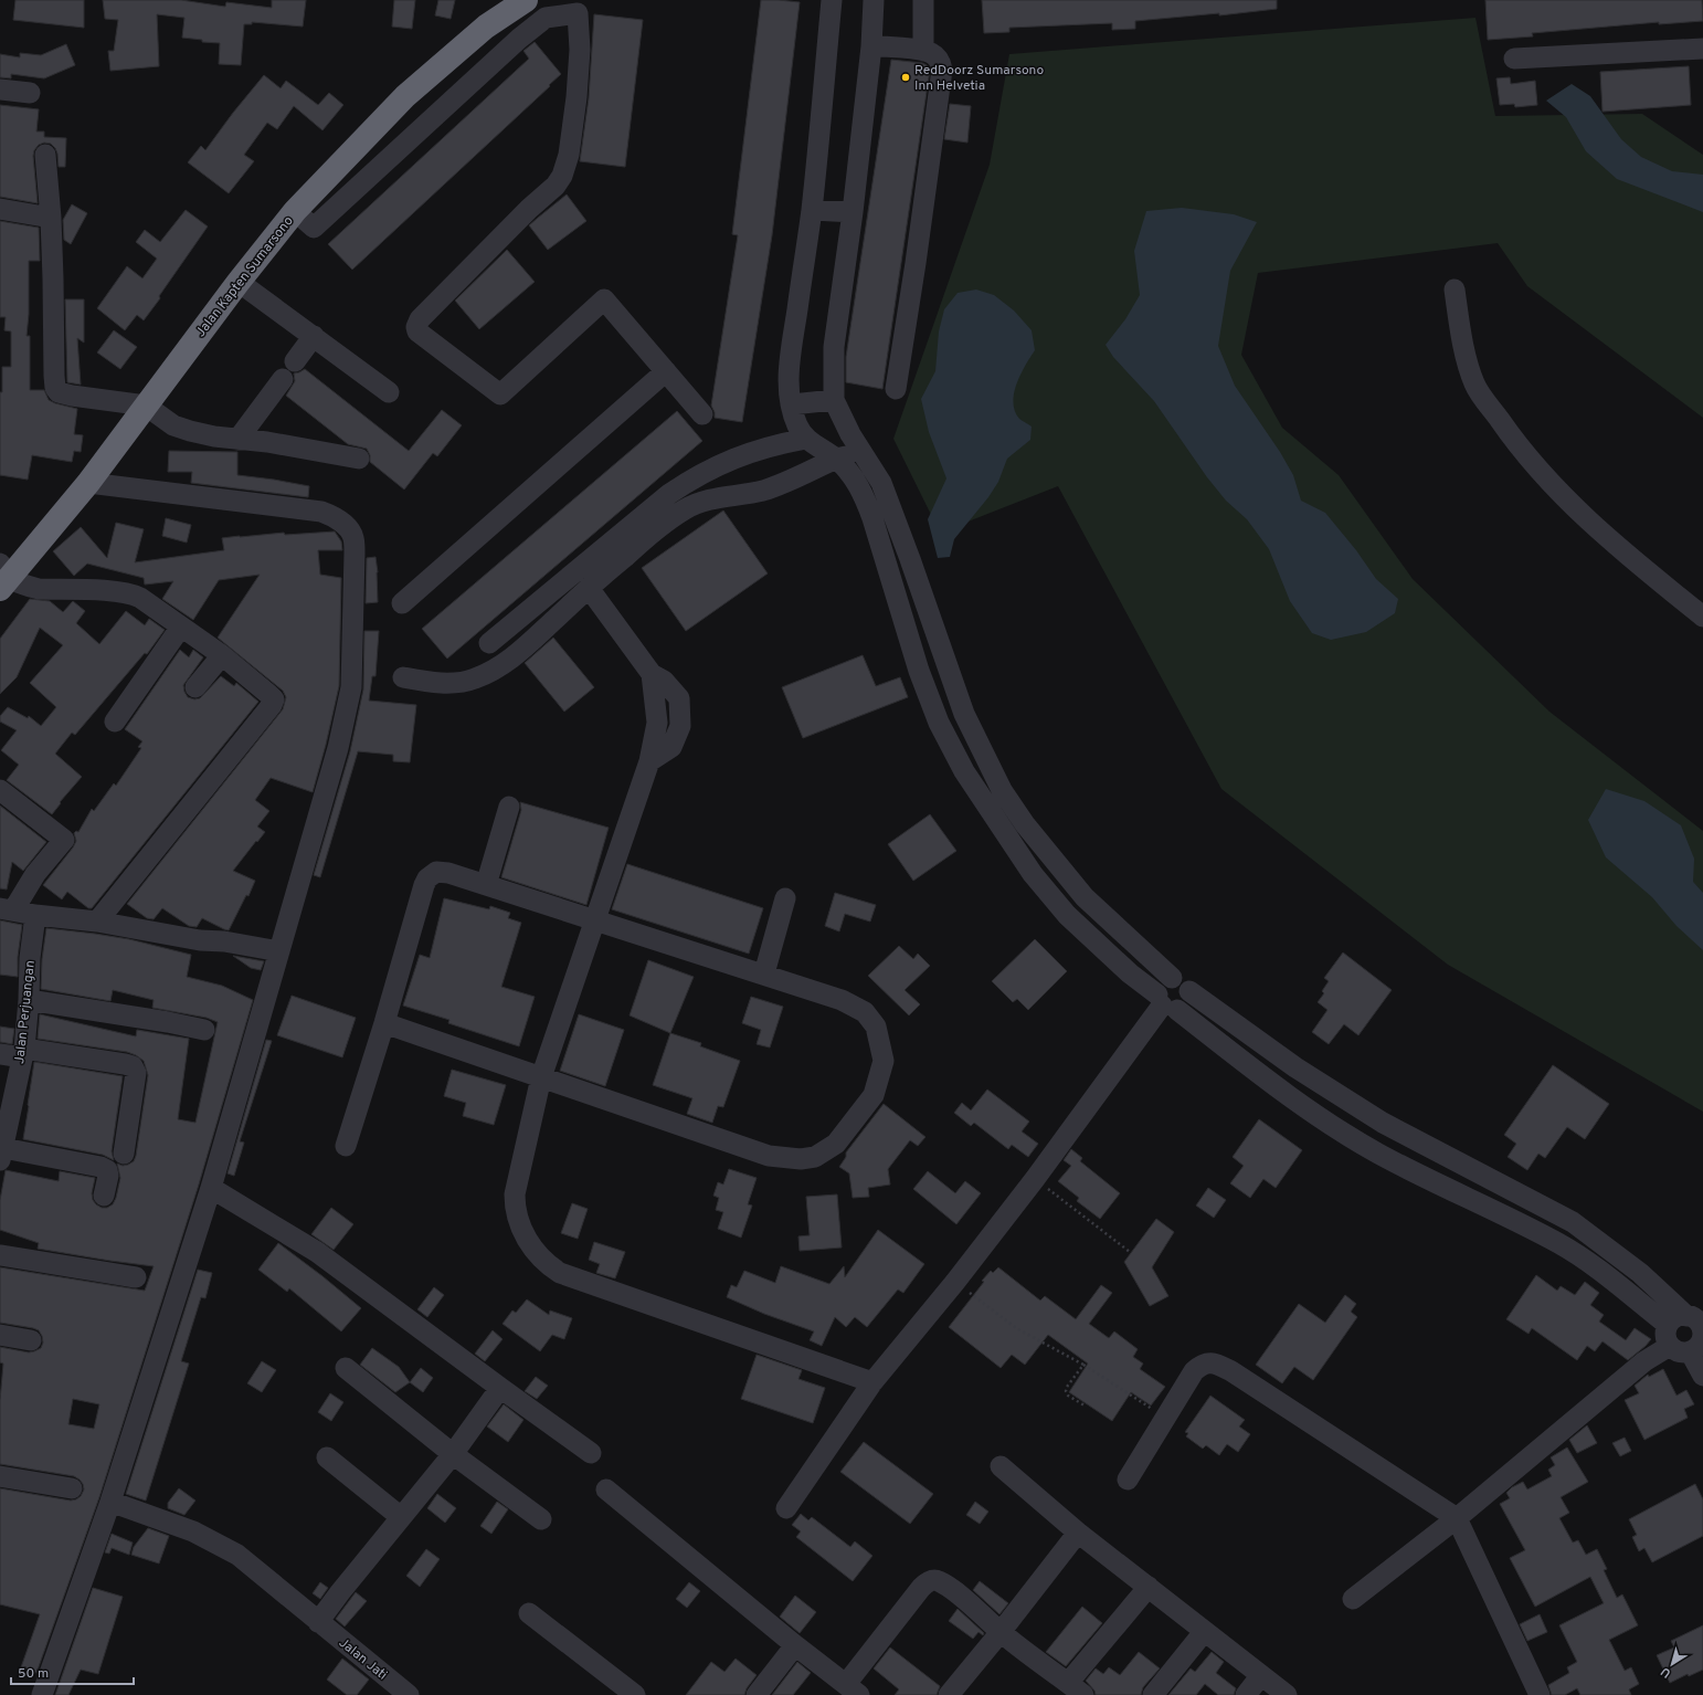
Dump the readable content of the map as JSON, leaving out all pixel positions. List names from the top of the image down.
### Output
{
  "streets": {
    "highway": ["Jalan Kapten Sumarsono"],
    "street": ["Jalan Perjuangan", "Jalan Jati"]
  },
  "places": ["RedDoorz Sumarsono Inn Helvetia"],
  "scale_bar": "50 m",
  "north": "bottom left"
}
